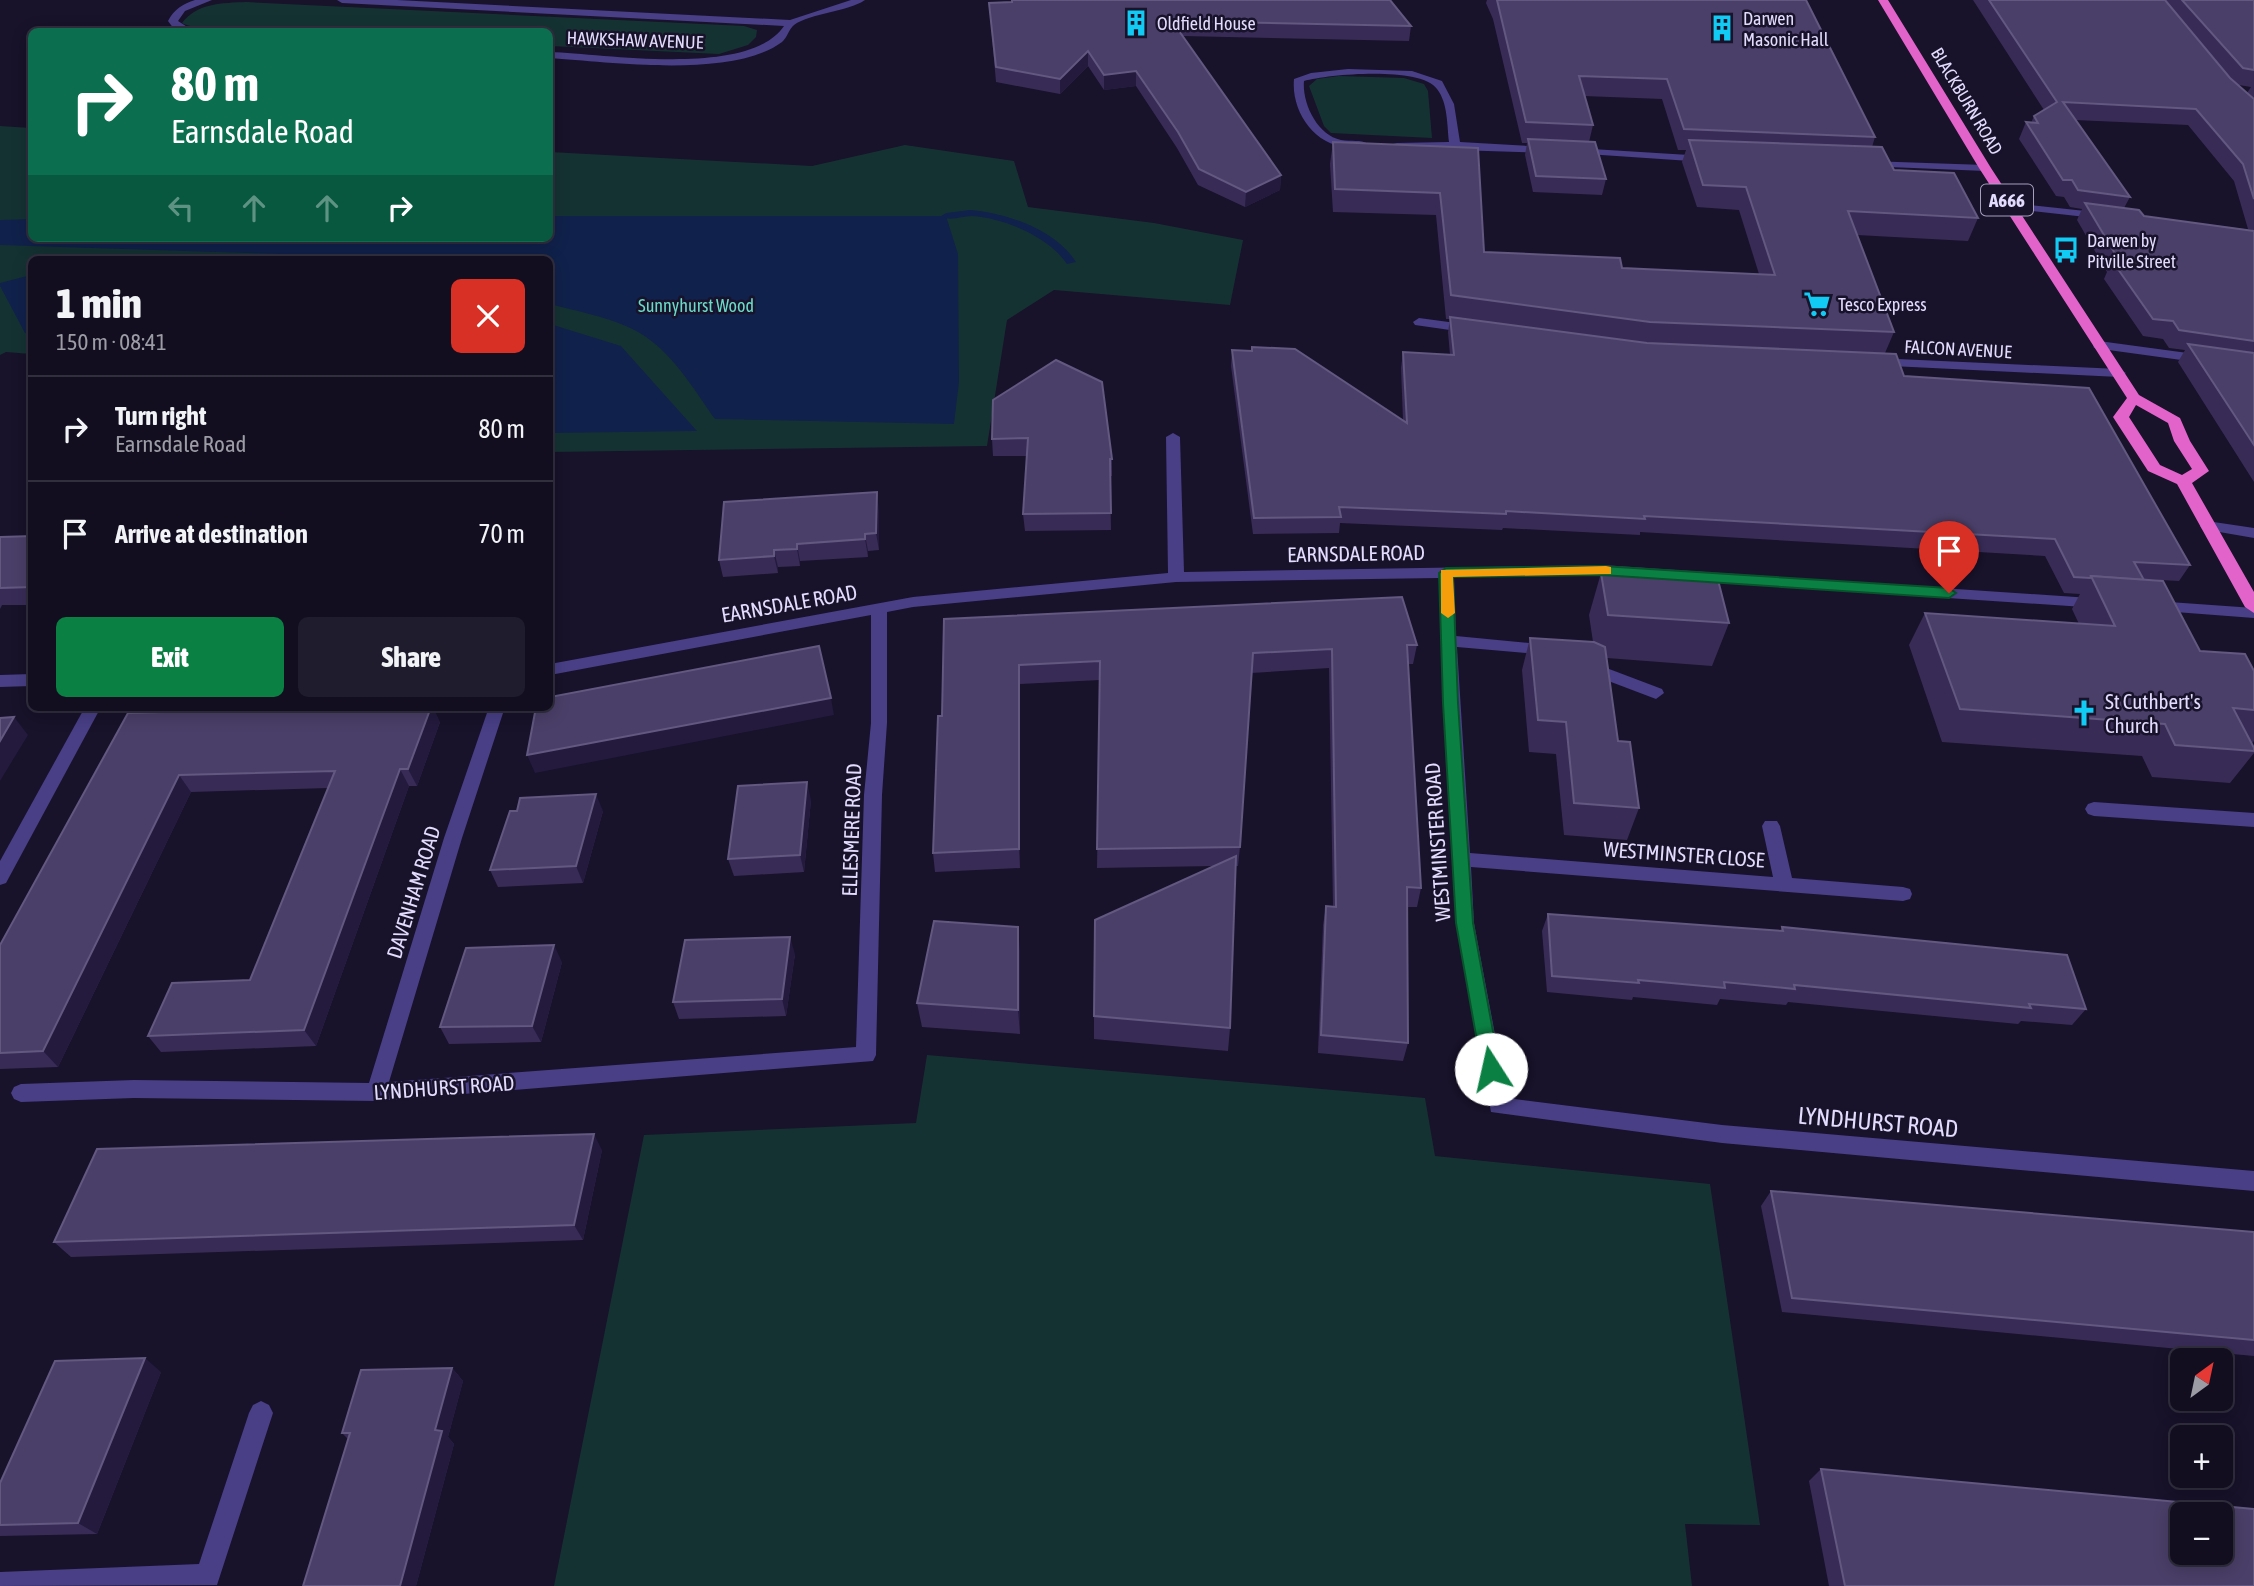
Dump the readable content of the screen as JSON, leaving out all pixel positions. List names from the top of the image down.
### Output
{
  "streets": {
    "highway": ["BLACKBURN ROAD", "A666"],
    "street": [
      "HAWKSHAW AVENUE",
      "FALCON AVENUE",
      "EARNSDALE ROAD",
      "ELLESMERE ROAD",
      "WESTMINSTER ROAD",
      "WESTMINSTER CLOSE",
      "DAVENHAM ROAD",
      "LYNDHURST ROAD"
    ]
  },
  "crossings": [
    ["BLACKBURN ROAD", "FALCON AVENUE"],
    ["EARNSDALE ROAD", "ELLESMERE ROAD"],
    ["EARNSDALE ROAD", "WESTMINSTER ROAD"],
    ["ELLESMERE ROAD", "LYNDHURST ROAD"],
    ["WESTMINSTER ROAD", "WESTMINSTER CLOSE"],
    ["WESTMINSTER ROAD", "LYNDHURST ROAD"],
    ["DAVENHAM ROAD", "LYNDHURST ROAD"]
  ],
  "parks": ["Sunnyhurst Wood"],
  "places": {
    "building": ["Oldfield House", "Darwen Masonic Hall"],
    "bus stop": ["Darwen by Pitville Street"],
    "supermarket": ["Tesco Express"],
    "church": ["St Cuthbert's Church"]
  },
  "north": "top right",
  "page": {
    "turn": ["80 m", "Earnsdale Road"],
    "heading": ["1 min", "150 m · 08:41"],
    "list": [
      {
        "name": "Turn right",
        "note": "Earnsdale Road",
        "value": "80 m"
      },
      {
        "name": "Arrive at destination",
        "value": "70 m"
      }
    ],
    "buttons": ["Exit", "Share"],
    "map_buttons": ["+", "−"]
  }
}
